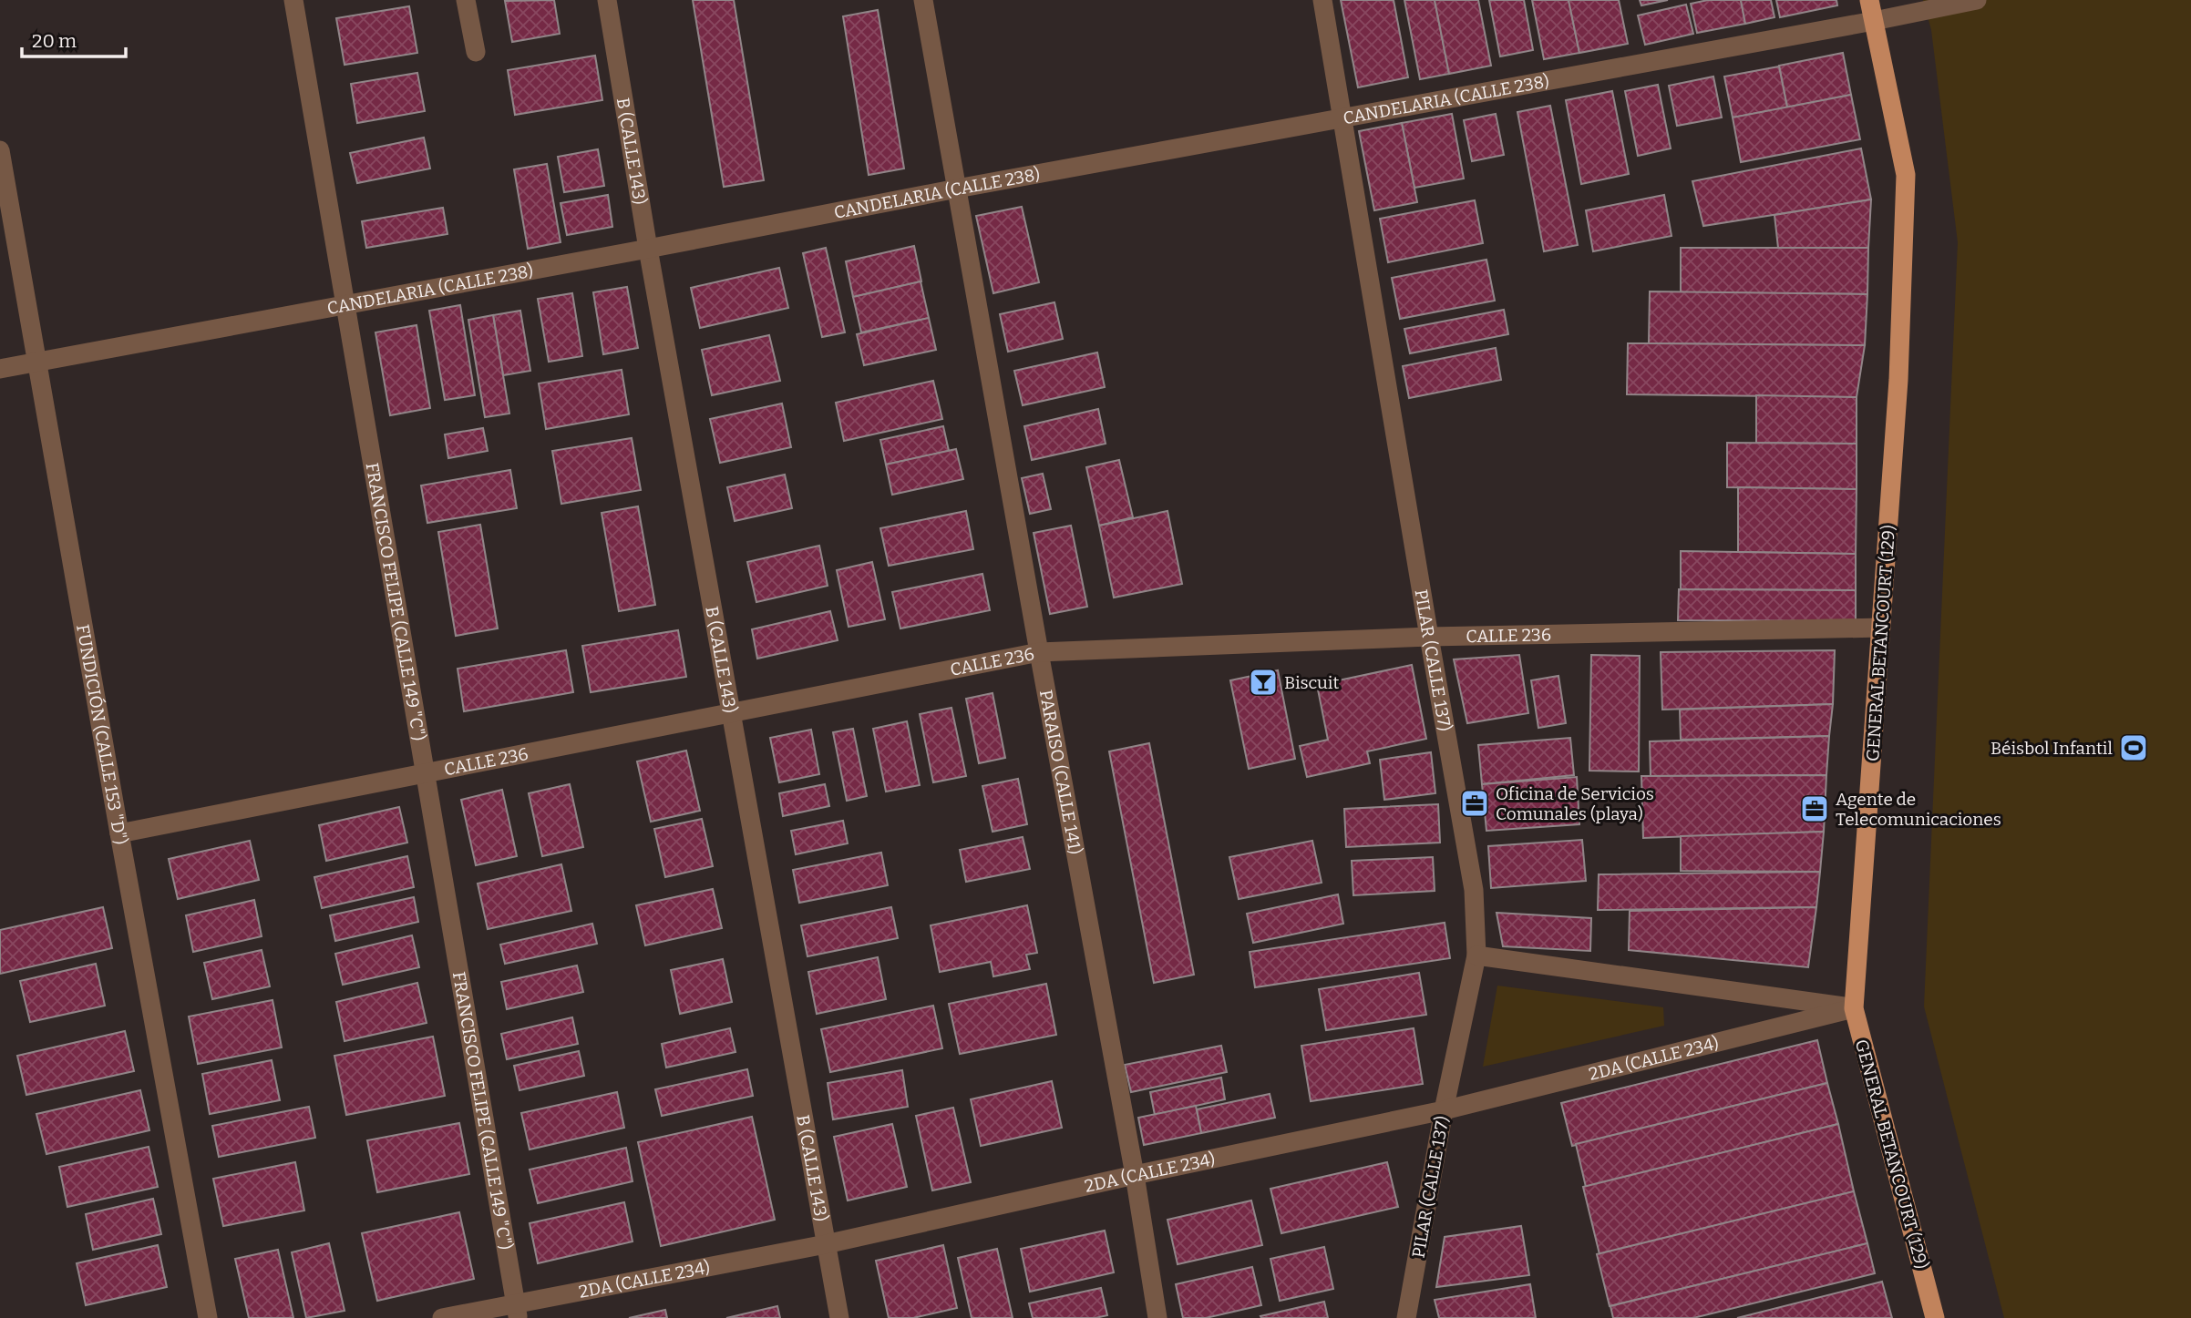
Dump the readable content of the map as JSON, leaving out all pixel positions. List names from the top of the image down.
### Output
{
  "streets": {
    "main road": ["GENERAL BETANCOURT (129)"],
    "street": [
      "CANDELARIA (CALLE 238)",
      "B (CALLE 143)",
      "FRANCISCO FELIPE (CALLE 149 \"C\")",
      "CALLE 236",
      "PILAR (CALLE 137)",
      "FUNDICIÓN (CALLE 153 \"D\")",
      "PARAISO (CALLE 141)",
      "2DA (CALLE 234)"
    ]
  },
  "crossings": [
    ["CANDELARIA (CALLE 238)", "B (CALLE 143)"],
    ["CANDELARIA (CALLE 238)", "FRANCISCO FELIPE (CALLE 149 \"C\")"],
    ["CANDELARIA (CALLE 238)", "GENERAL BETANCOURT (129)"],
    ["CANDELARIA (CALLE 238)", "PILAR (CALLE 137)"],
    ["CANDELARIA (CALLE 238)", "FUNDICIÓN (CALLE 153 \"D\")"],
    ["CANDELARIA (CALLE 238)", "PARAISO (CALLE 141)"],
    ["B (CALLE 143)", "CALLE 236"],
    ["B (CALLE 143)", "2DA (CALLE 234)"],
    ["FRANCISCO FELIPE (CALLE 149 \"C\")", "CALLE 236"],
    ["FRANCISCO FELIPE (CALLE 149 \"C\")", "2DA (CALLE 234)"],
    ["CALLE 236", "GENERAL BETANCOURT (129)"],
    ["CALLE 236", "PILAR (CALLE 137)"],
    ["CALLE 236", "FUNDICIÓN (CALLE 153 \"D\")"],
    ["CALLE 236", "PARAISO (CALLE 141)"],
    ["GENERAL BETANCOURT (129)", "2DA (CALLE 234)"],
    ["PILAR (CALLE 137)", "2DA (CALLE 234)"],
    ["PARAISO (CALLE 141)", "2DA (CALLE 234)"]
  ],
  "places": {
    "bar": ["Biscuit"],
    "sports": ["Béisbol Infantil"],
    "office": ["Oficina de Servicios Comunales (playa)", "Agente de Telecomunicaciones"]
  },
  "scale_bar": "20 m"
}
